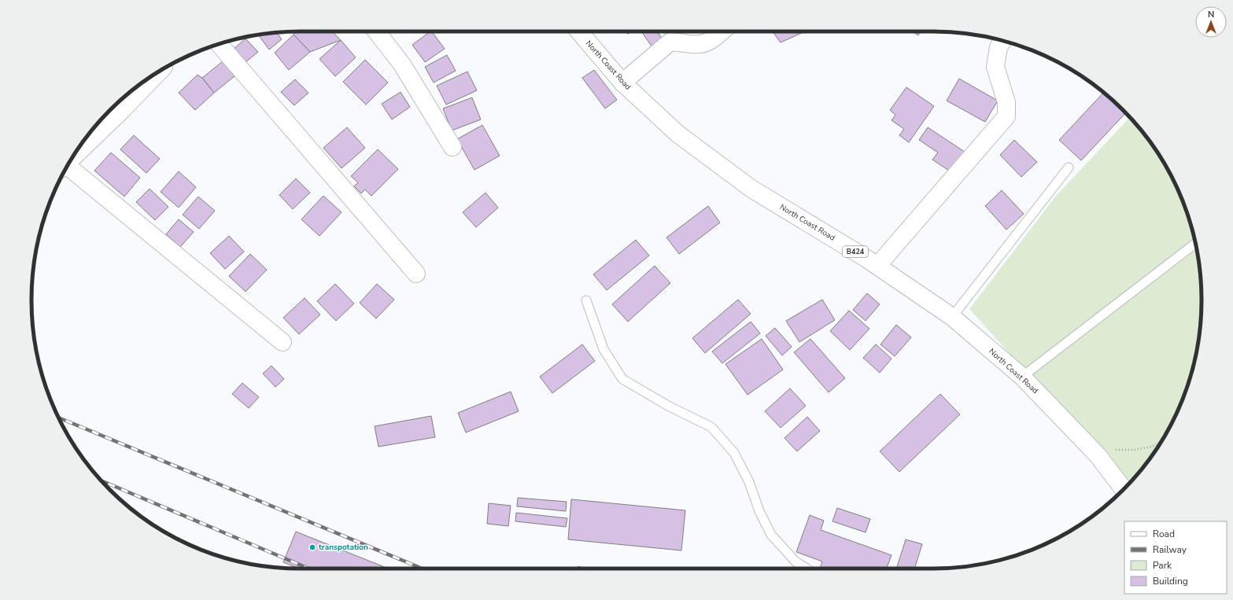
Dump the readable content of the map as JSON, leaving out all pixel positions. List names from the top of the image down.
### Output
{
  "streets": {
    "street": ["North Coast Road", "B424"]
  },
  "places": ["transpotation"],
  "legend": [
    "Road",
    "Railway",
    "Park",
    "Building"
  ],
  "north": "top"
}
